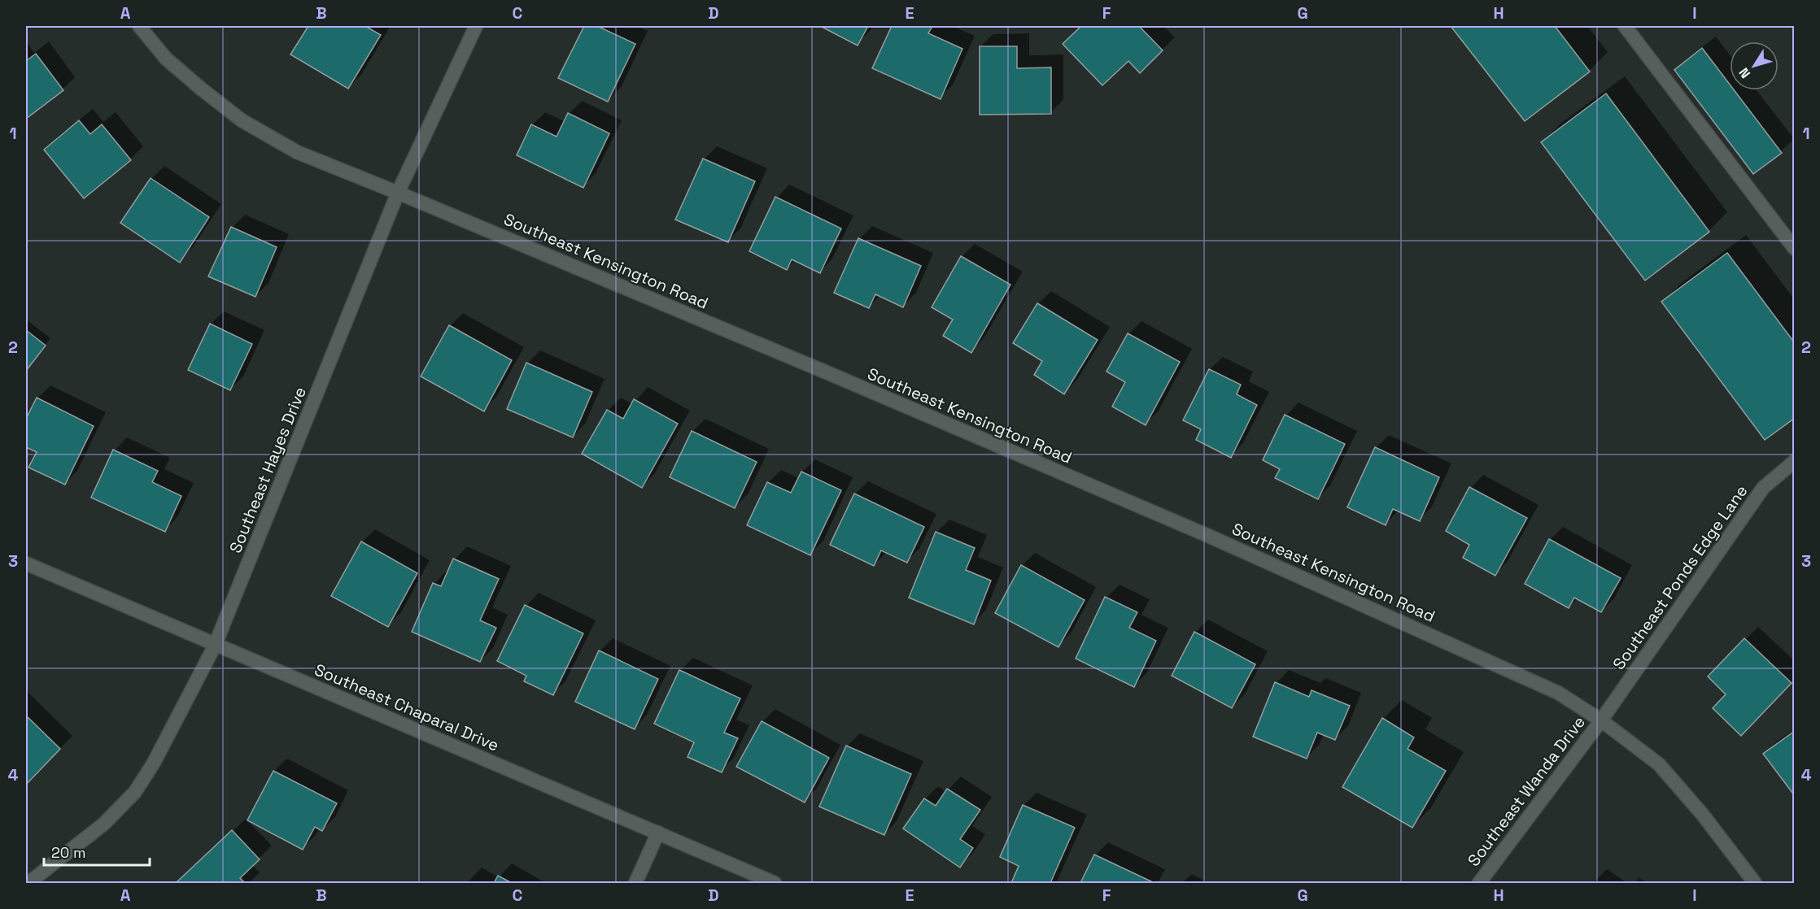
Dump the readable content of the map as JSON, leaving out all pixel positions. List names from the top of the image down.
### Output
{
  "streets": {
    "street": [
      "Southeast Kensington Road",
      "Southeast Hayes Drive",
      "Southeast Ponds Edge Lane",
      "Southeast Chaparal Drive",
      "Southeast Wanda Drive"
    ]
  },
  "crossings": [
    ["Southeast Kensington Road", "Southeast Hayes Drive"],
    ["Southeast Kensington Road", "Southeast Ponds Edge Lane"],
    ["Southeast Kensington Road", "Southeast Wanda Drive"],
    ["Southeast Hayes Drive", "Southeast Chaparal Drive"],
    ["Southeast Ponds Edge Lane", "Southeast Wanda Drive"]
  ],
  "scale_bar": "20 m",
  "north": "bottom left",
  "grid": {
    "columns": [
      "A",
      "B",
      "C",
      "D",
      "E",
      "F",
      "G",
      "H",
      "I"
    ],
    "rows": [
      "1",
      "2",
      "3",
      "4"
    ]
  }
}
